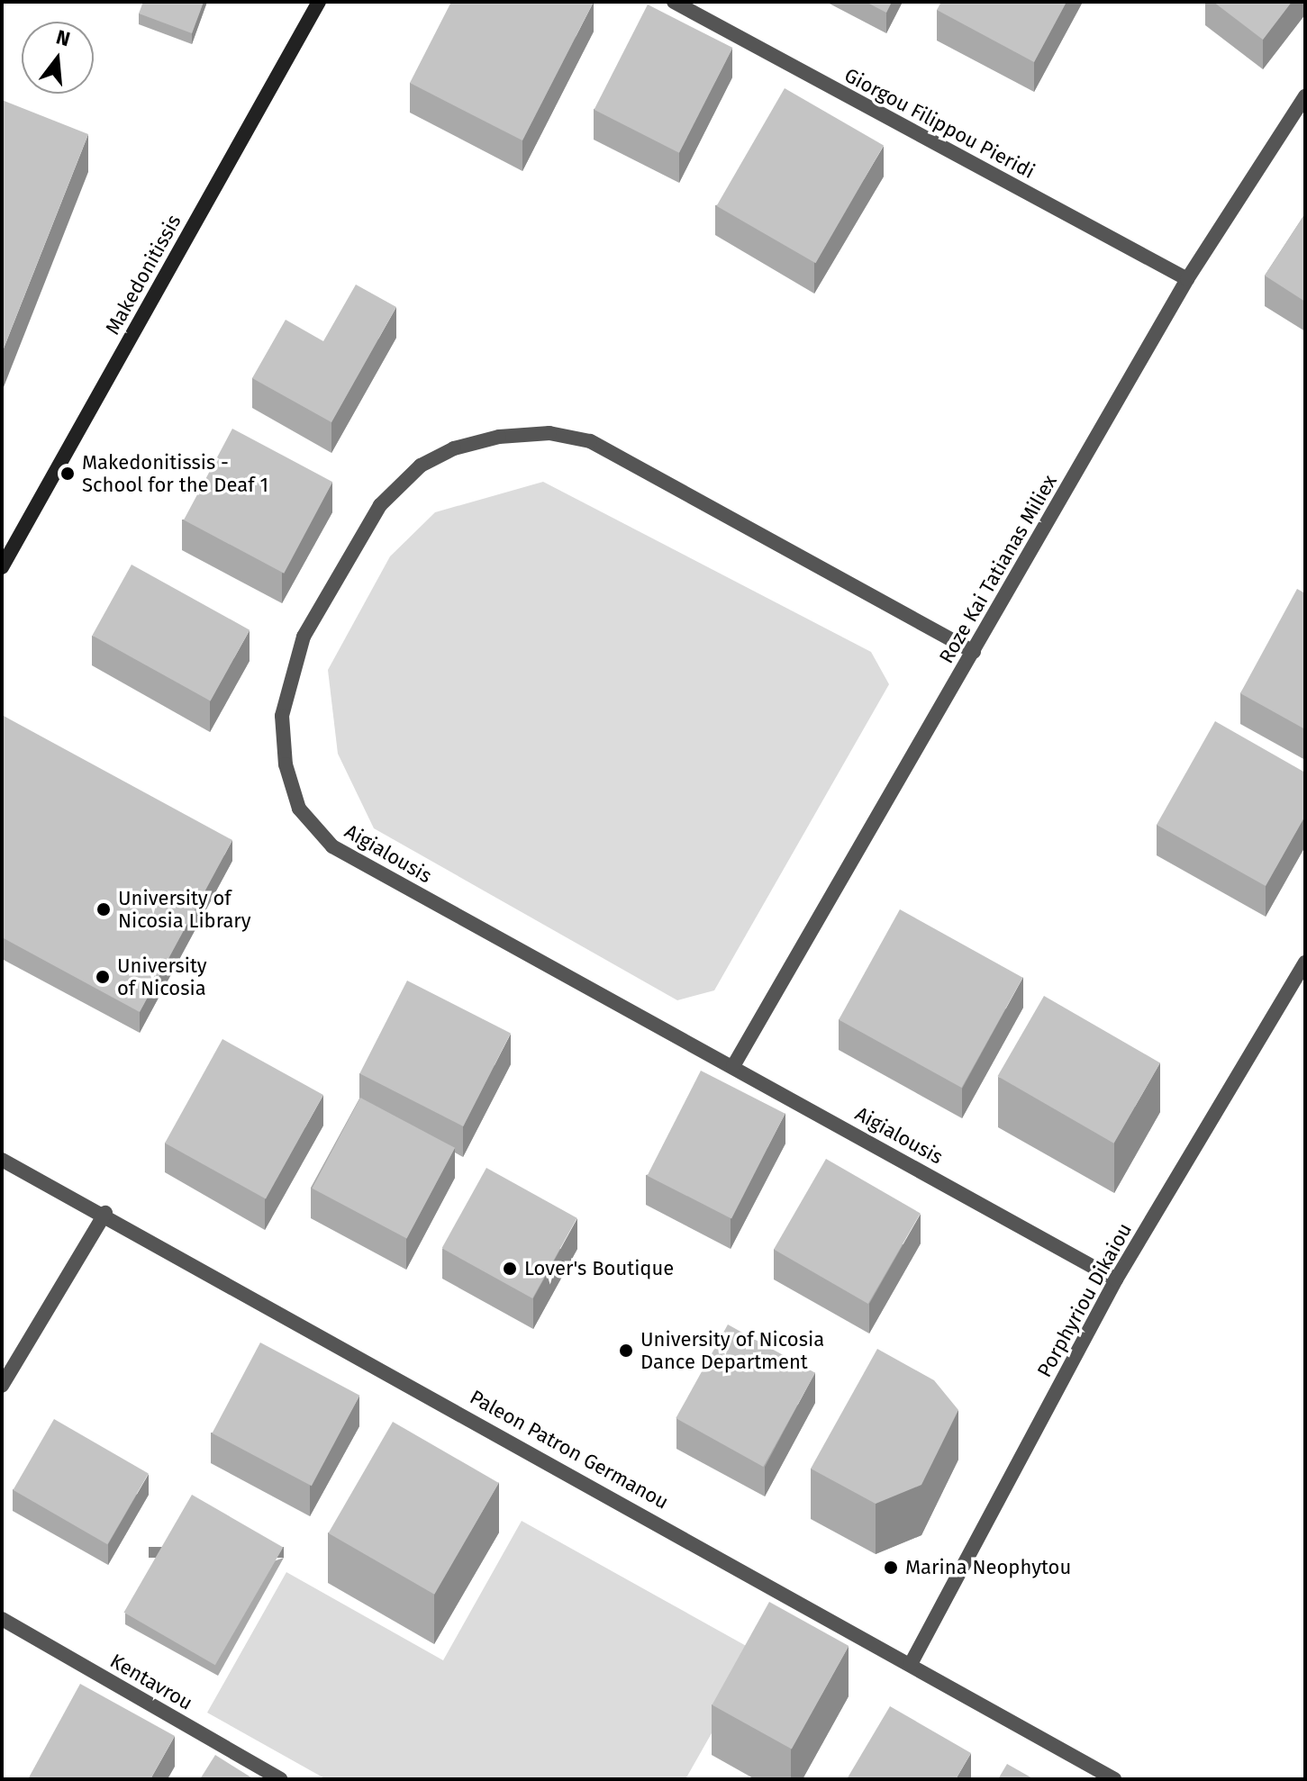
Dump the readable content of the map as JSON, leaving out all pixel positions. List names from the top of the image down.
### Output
{
  "streets": {
    "main road": ["Makedonitissis"],
    "street": [
      "Giorgou Filippou Pieridi",
      "Roze Kai Tatianas Miliex",
      "Aigialousis",
      "Porphyriou Dikaiou",
      "Paleon Patron Germanou",
      "Kentavrou"
    ]
  },
  "crossings": [
    ["Giorgou Filippou Pieridi", "Roze Kai Tatianas Miliex"],
    ["Roze Kai Tatianas Miliex", "Aigialousis"],
    ["Aigialousis", "Porphyriou Dikaiou"],
    ["Porphyriou Dikaiou", "Paleon Patron Germanou"]
  ],
  "places": [
    "Makedonitissis - School for the Deaf 1",
    "University of Nicosia Library",
    "University of Nicosia",
    "Lover's Boutique",
    "University of Nicosia Dance Department",
    "Marina Neophytou"
  ],
  "north": "top"
}
